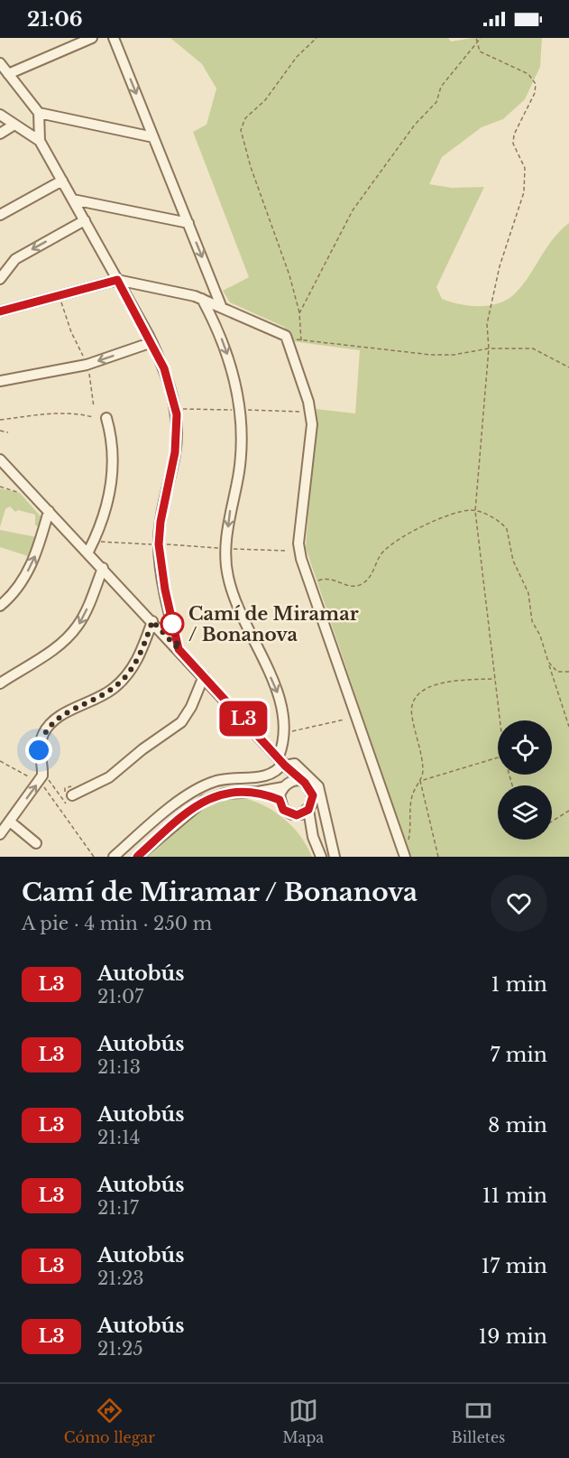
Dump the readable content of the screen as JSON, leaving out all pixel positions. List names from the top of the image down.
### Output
{
  "places": ["Camí de Miramar / Bonanova"],
  "lines": ["bus line L3"],
  "page": {
    "status": "21:06",
    "on_map": "L3",
    "heading": ["Camí de Miramar / Bonanova", "A pie · 4 min · 250 m"],
    "list": [
      {
        "mark": "L3",
        "name": "Autobús",
        "note": "21:07",
        "value": "1 min"
      },
      {
        "mark": "L3",
        "name": "Autobús",
        "note": "21:13",
        "value": "7 min"
      },
      {
        "mark": "L3",
        "name": "Autobús",
        "note": "21:14",
        "value": "8 min"
      },
      {
        "mark": "L3",
        "name": "Autobús",
        "note": "21:17",
        "value": "11 min"
      },
      {
        "mark": "L3",
        "name": "Autobús",
        "note": "21:23",
        "value": "17 min"
      },
      {
        "mark": "L3",
        "name": "Autobús",
        "note": "21:25",
        "value": "19 min"
      }
    ],
    "tabs": ["Cómo llegar", "Mapa", "Billetes"]
  }
}
